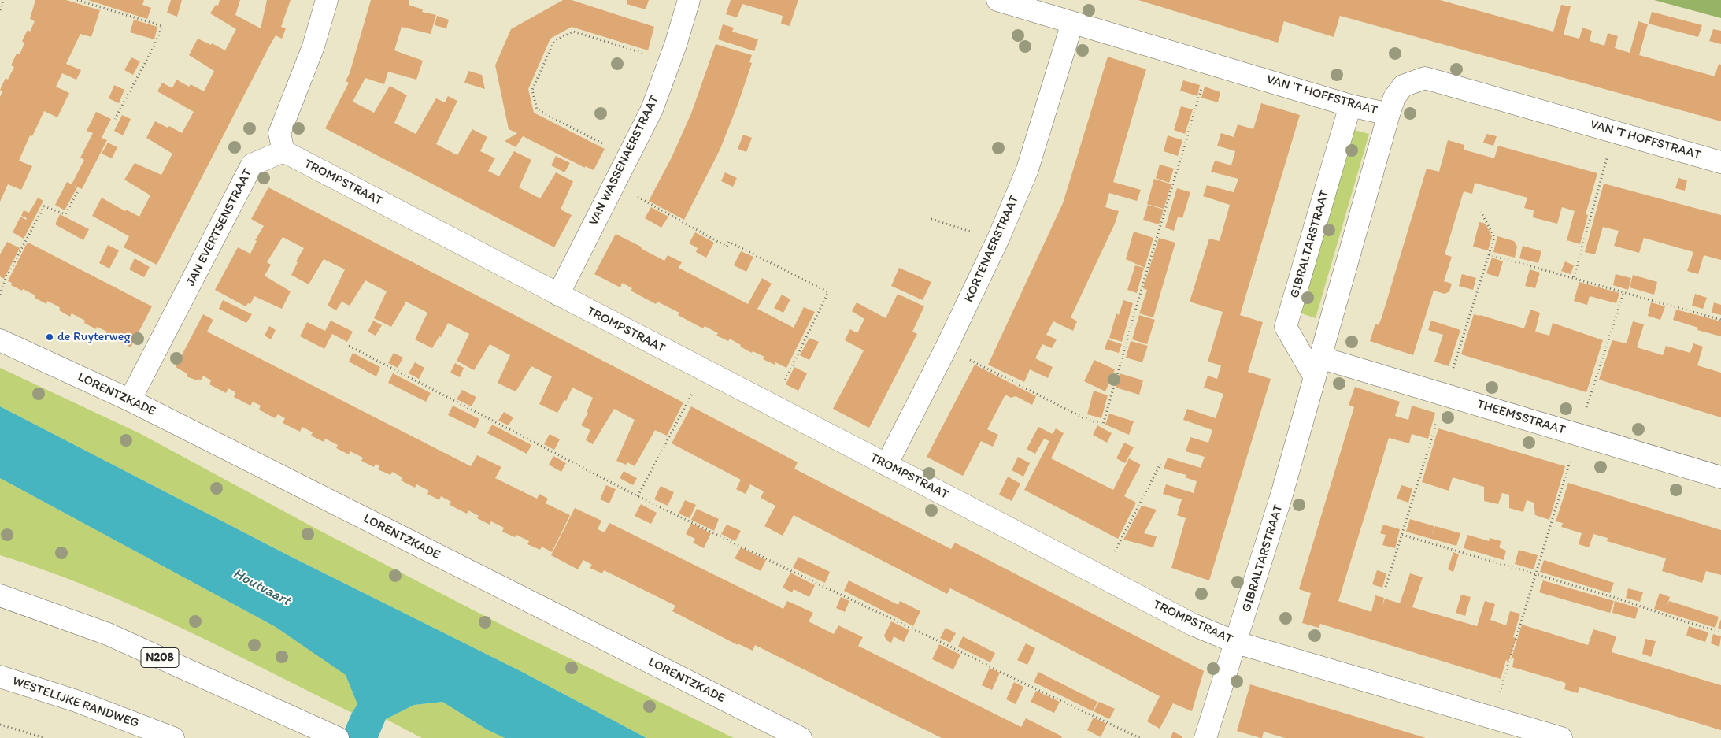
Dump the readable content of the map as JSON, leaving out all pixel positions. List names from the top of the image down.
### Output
{
  "streets": {
    "street": [
      "VAN 'T HOFFSTRAAT",
      "VAN WASSENAERSTRAAT",
      "TROMPSTRAAT",
      "JAN EVERTSENSTRAAT",
      "GIBRALTARSTRAAT",
      "KORTENAERSTRAAT",
      "LORENTZKADE",
      "THEEMSSTRAAT",
      "N208",
      "WESTELIJKE RANDWEG"
    ]
  },
  "crossings": [
    ["VAN 'T HOFFSTRAAT", "GIBRALTARSTRAAT"],
    ["VAN 'T HOFFSTRAAT", "KORTENAERSTRAAT"],
    ["VAN WASSENAERSTRAAT", "TROMPSTRAAT"],
    ["TROMPSTRAAT", "JAN EVERTSENSTRAAT"],
    ["TROMPSTRAAT", "GIBRALTARSTRAAT"],
    ["TROMPSTRAAT", "KORTENAERSTRAAT"],
    ["JAN EVERTSENSTRAAT", "LORENTZKADE"],
    ["GIBRALTARSTRAAT", "THEEMSSTRAAT"]
  ],
  "water": ["Houtvaart"],
  "places": ["de Ruyterweg"]
}
